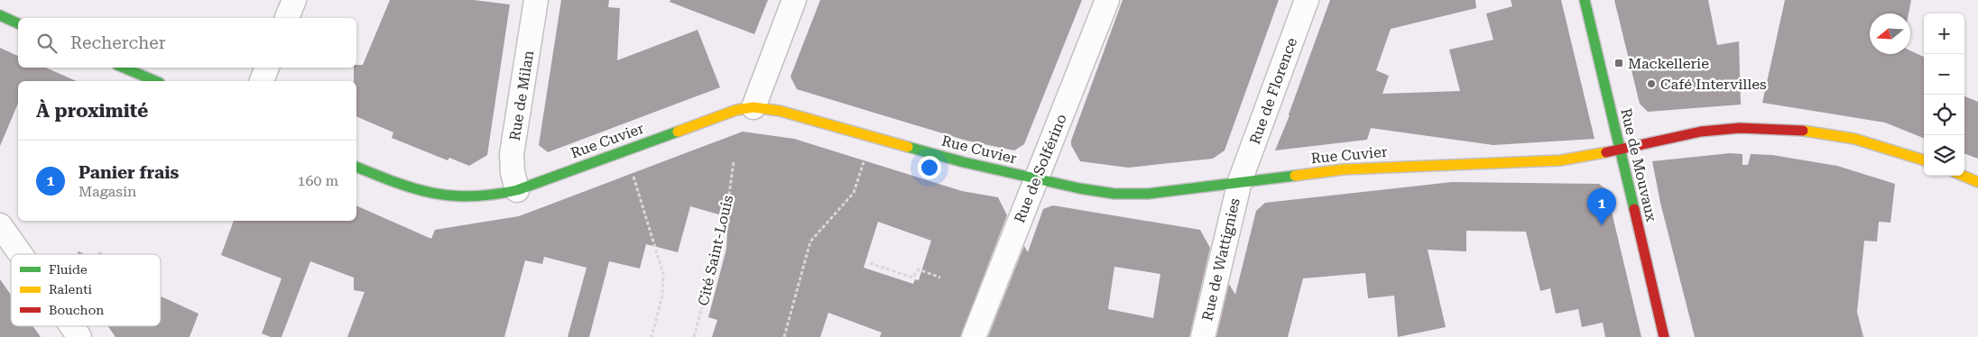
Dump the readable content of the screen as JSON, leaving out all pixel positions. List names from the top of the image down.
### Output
{
  "streets": {
    "street": [
      "Rue de Florence",
      "Rue de Milan",
      "Rue Cuvier",
      "Rue de Mouvaux",
      "Rue de Solférino",
      "Rue de Wattignies"
    ],
    "path": ["Cité Saint-Louis"]
  },
  "crossings": [
    ["Rue de Florence", "Rue Cuvier"],
    ["Rue de Florence", "Rue de Wattignies"],
    ["Rue de Milan", "Rue Cuvier"],
    ["Rue Cuvier", "Rue de Mouvaux"],
    ["Rue Cuvier", "Rue de Solférino"],
    ["Rue Cuvier", "Rue de Wattignies"]
  ],
  "places": {
    "transit": ["Mackellerie"],
    "other": ["Café Intervilles"]
  },
  "legend": ["Fluide", "Ralenti", "Bouchon"],
  "north": "left",
  "page": {
    "map_buttons": ["+", "−"],
    "search": "Rechercher",
    "heading": "À proximité",
    "list": [
      {
        "mark": "1",
        "name": "Panier frais",
        "note": "Magasin",
        "value": "160 m"
      }
    ],
    "pins": "1"
  }
}
